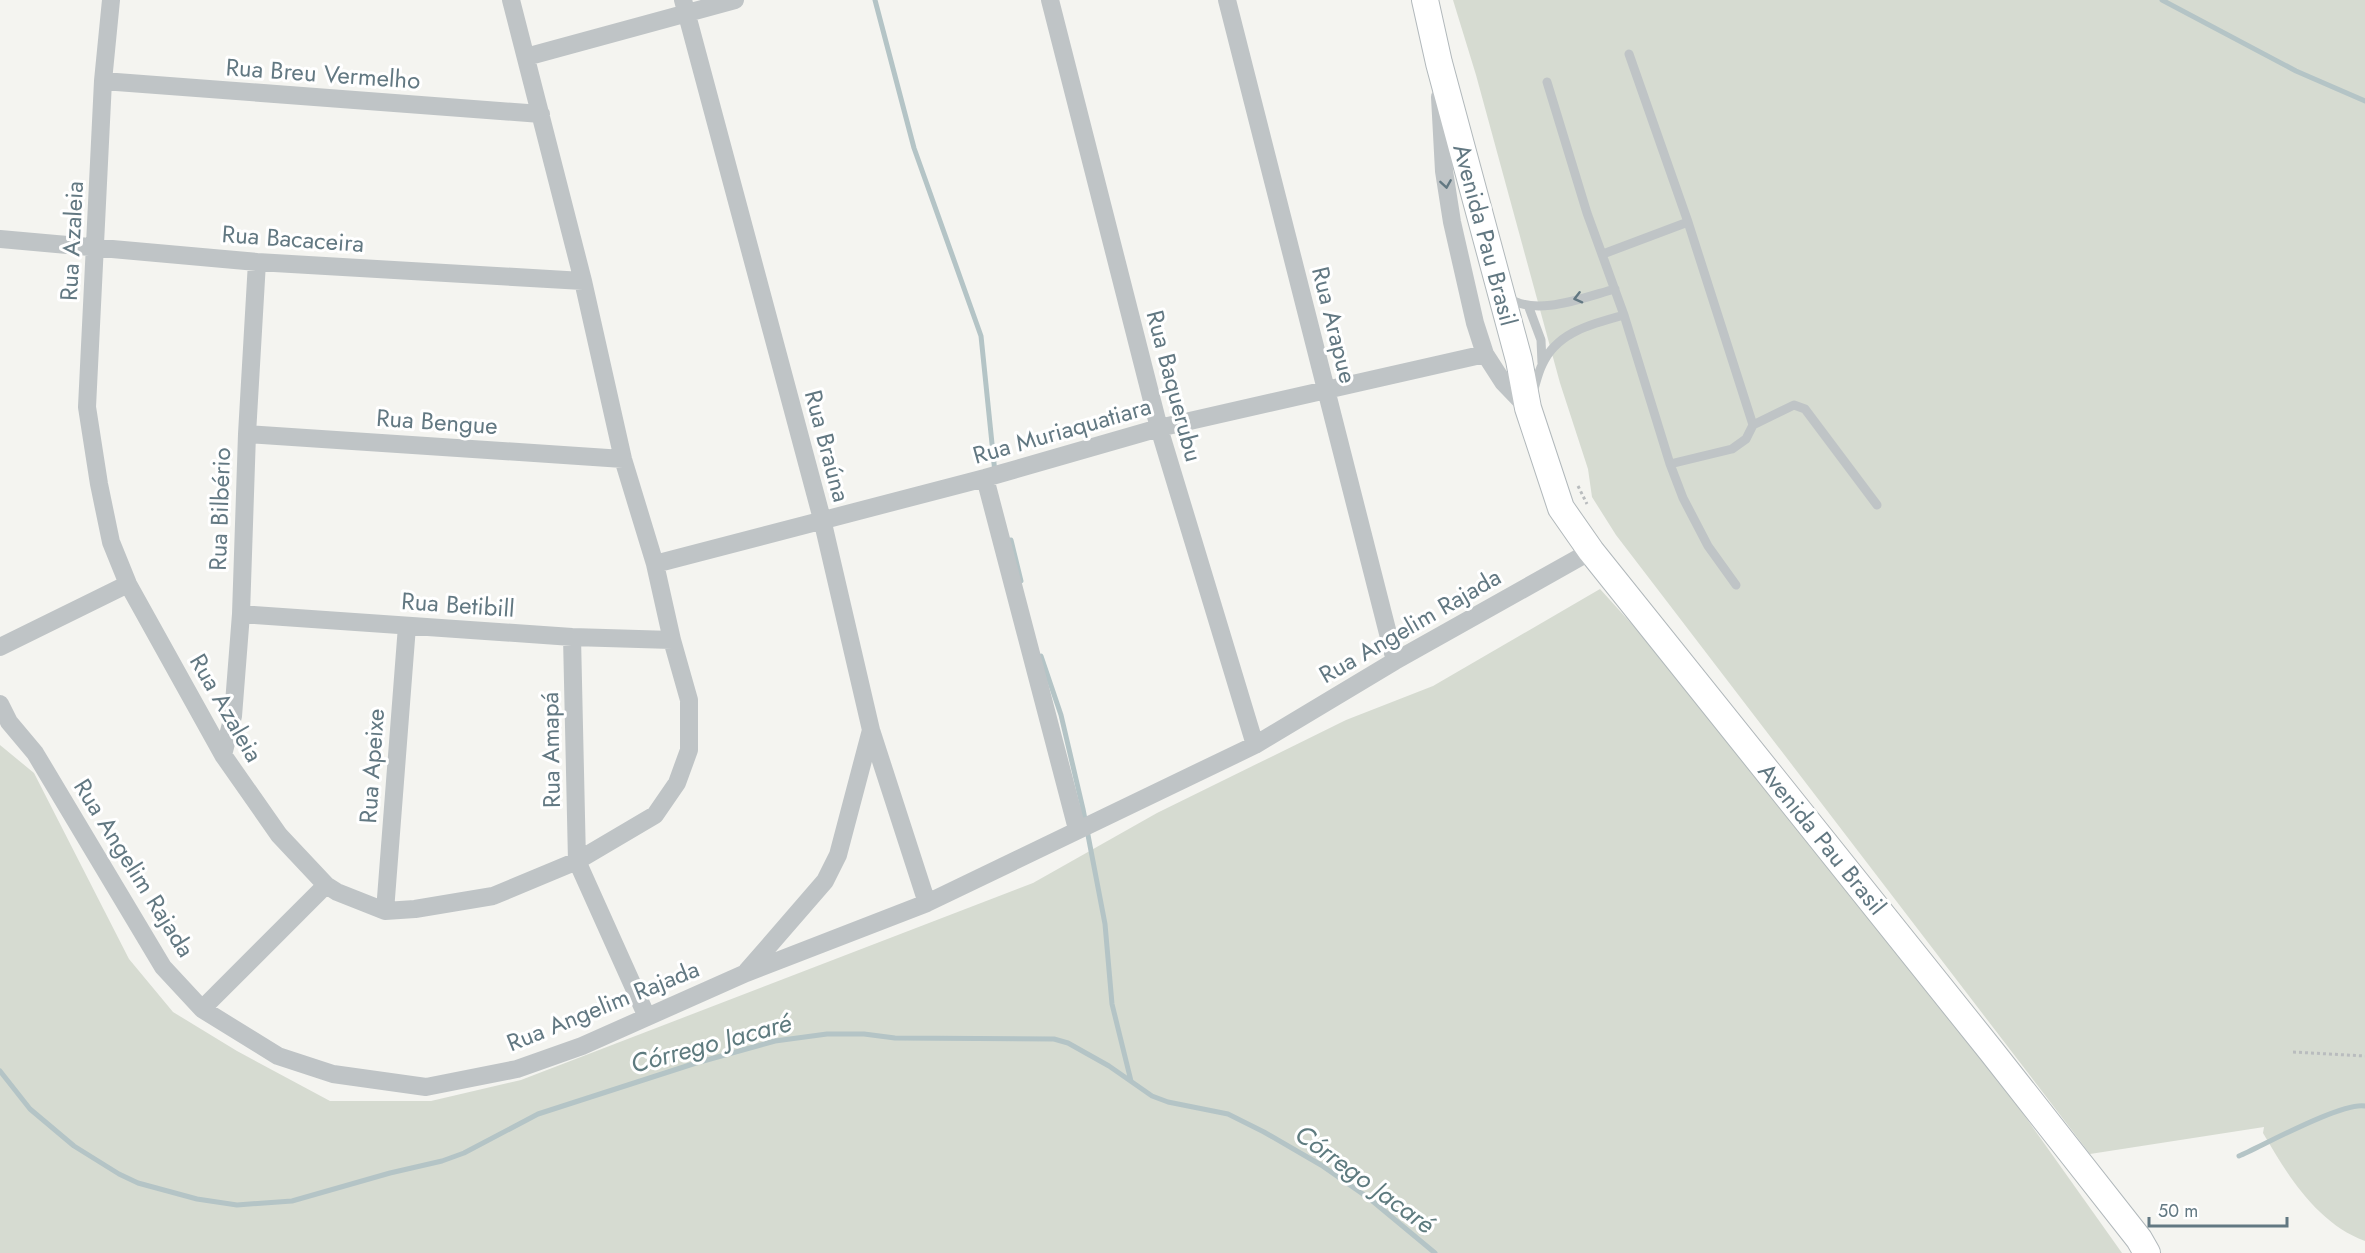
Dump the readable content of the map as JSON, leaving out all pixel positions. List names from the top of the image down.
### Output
{
  "streets": {
    "main road": ["Avenida Pau Brasil"],
    "street": [
      "Rua Breu Vermelho",
      "Rua Bacaceira",
      "Rua Azaleia",
      "Rua Arapue",
      "Rua Baquerubu",
      "Rua Bengue",
      "Rua Muriaquatiara",
      "Rua Braúna",
      "Rua Bilbério",
      "Rua Betibill",
      "Rua Angelim Rajada",
      "Rua Amapá",
      "Rua Apeixe"
    ]
  },
  "crossings": [
    ["Rua Breu Vermelho", "Rua Azaleia"],
    ["Avenida Pau Brasil", "Rua Muriaquatiara"],
    ["Avenida Pau Brasil", "Rua Angelim Rajada"],
    ["Rua Bacaceira", "Rua Azaleia"],
    ["Rua Bacaceira", "Rua Bilbério"],
    ["Rua Azaleia", "Rua Bengue"],
    ["Rua Azaleia", "Rua Muriaquatiara"],
    ["Rua Azaleia", "Rua Bilbério"],
    ["Rua Azaleia", "Rua Betibill"],
    ["Rua Azaleia", "Rua Amapá"],
    ["Rua Azaleia", "Rua Apeixe"],
    ["Rua Arapue", "Rua Muriaquatiara"],
    ["Rua Arapue", "Rua Angelim Rajada"],
    ["Rua Baquerubu", "Rua Muriaquatiara"],
    ["Rua Baquerubu", "Rua Angelim Rajada"],
    ["Rua Bengue", "Rua Bilbério"],
    ["Rua Muriaquatiara", "Rua Braúna"],
    ["Rua Braúna", "Rua Angelim Rajada"],
    ["Rua Bilbério", "Rua Betibill"],
    ["Rua Betibill", "Rua Amapá"],
    ["Rua Betibill", "Rua Apeixe"]
  ],
  "water": ["Córrego Jacaré"],
  "scale_bar": "50 m"
}
